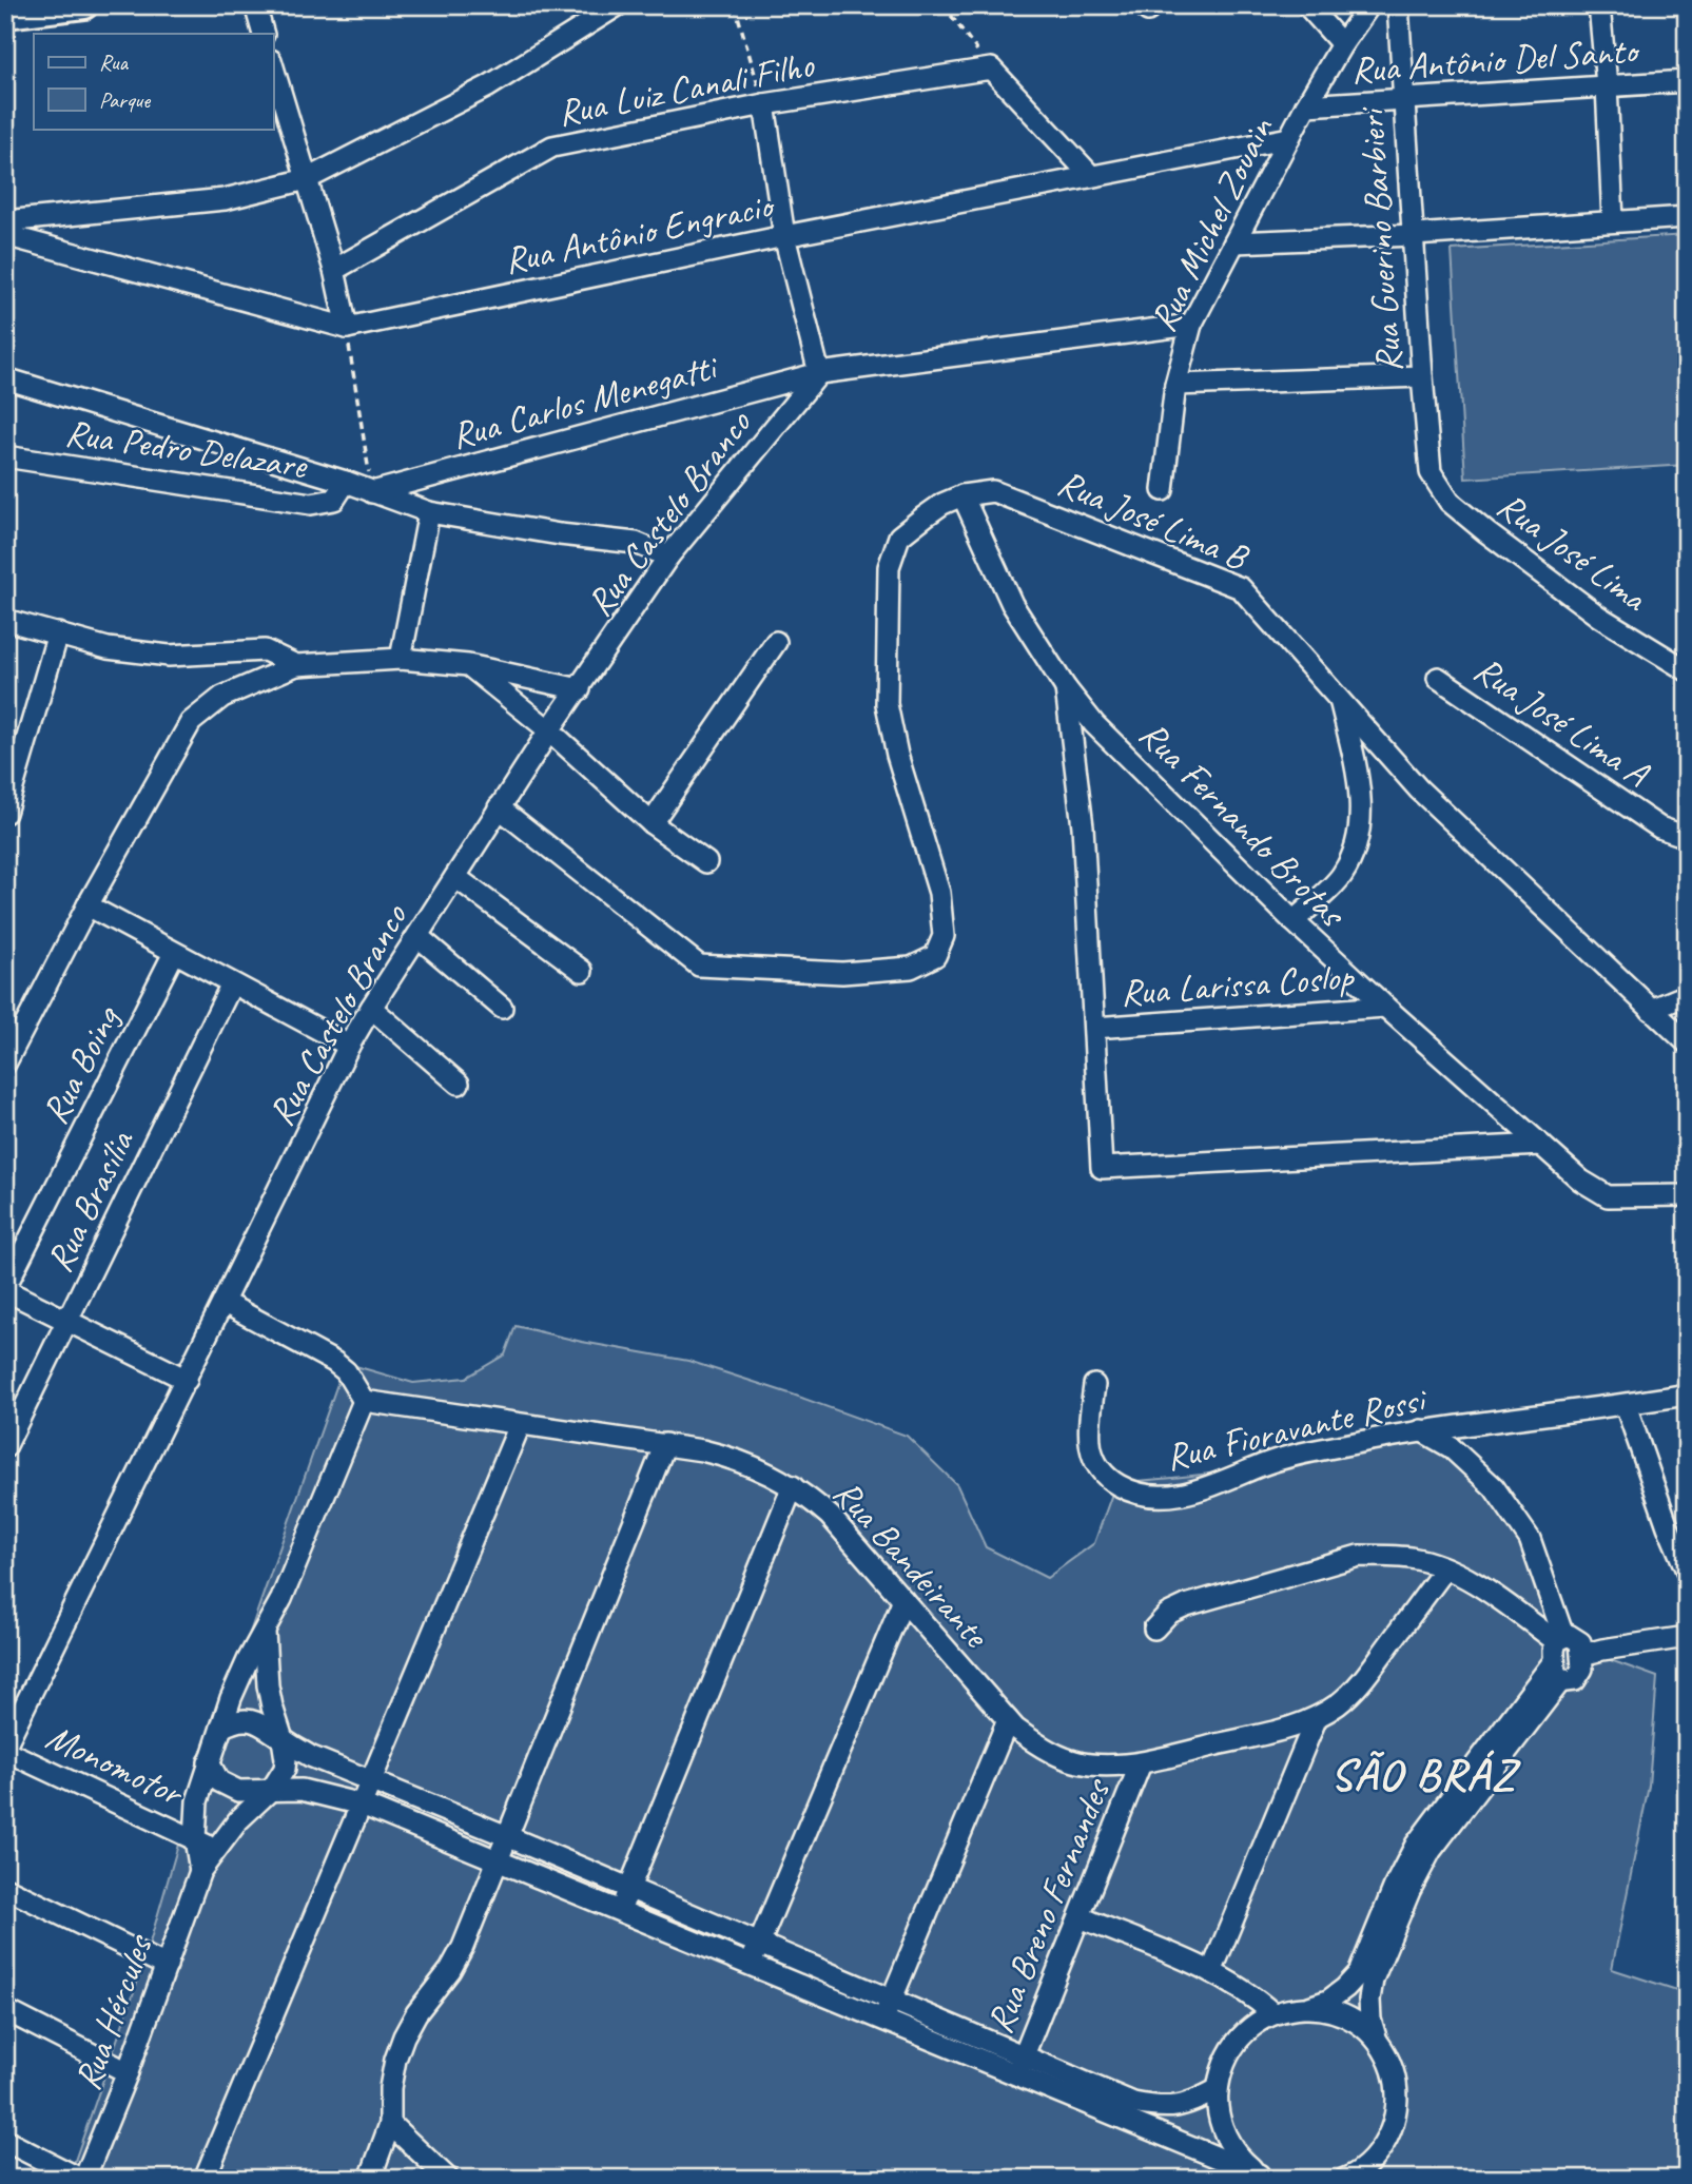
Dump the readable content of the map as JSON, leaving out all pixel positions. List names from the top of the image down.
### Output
{
  "streets": {
    "street": [
      "Rua Antônio Del Santo",
      "Rua Luiz Canali Filho",
      "Rua Michel Zouain",
      "Rua Antônio Engracio",
      "Rua Guerino Barbieri",
      "Rua Carlos Menegatti",
      "Rua Pedro Delazare",
      "Rua Castelo Branco",
      "Rua José Lima B",
      "Rua José Lima",
      "Rua José Lima A",
      "Rua Fernando Brotas",
      "Rua Larissa Coslop",
      "Rua Boing",
      "Rua Brasília",
      "Rua Fioravante Rossi",
      "Rua Bandeirante",
      "Monomotor",
      "Rua Breno Fernandes",
      "Rua Hércules"
    ]
  },
  "crossings": [
    ["Rua Antônio Del Santo", "Rua Michel Zouain"],
    ["Rua Antônio Del Santo", "Rua Guerino Barbieri"],
    ["Rua Michel Zouain", "Rua Antônio Engracio"],
    ["Rua Michel Zouain", "Rua Carlos Menegatti"],
    ["Rua Guerino Barbieri", "Rua José Lima"],
    ["Rua Carlos Menegatti", "Rua Castelo Branco"],
    ["Rua Castelo Branco", "Rua José Lima B"],
    ["Rua Castelo Branco", "Monomotor"],
    ["Rua José Lima B", "Rua Fernando Brotas"],
    ["Rua Fernando Brotas", "Rua Larissa Coslop"],
    ["Rua Bandeirante", "Rua Breno Fernandes"],
    ["Rua Bandeirante", "Rua Hércules"],
    ["Monomotor", "Rua Hércules"]
  ],
  "districts": ["SÃO BRÁZ"],
  "legend": ["Rua", "Parque"]
}
